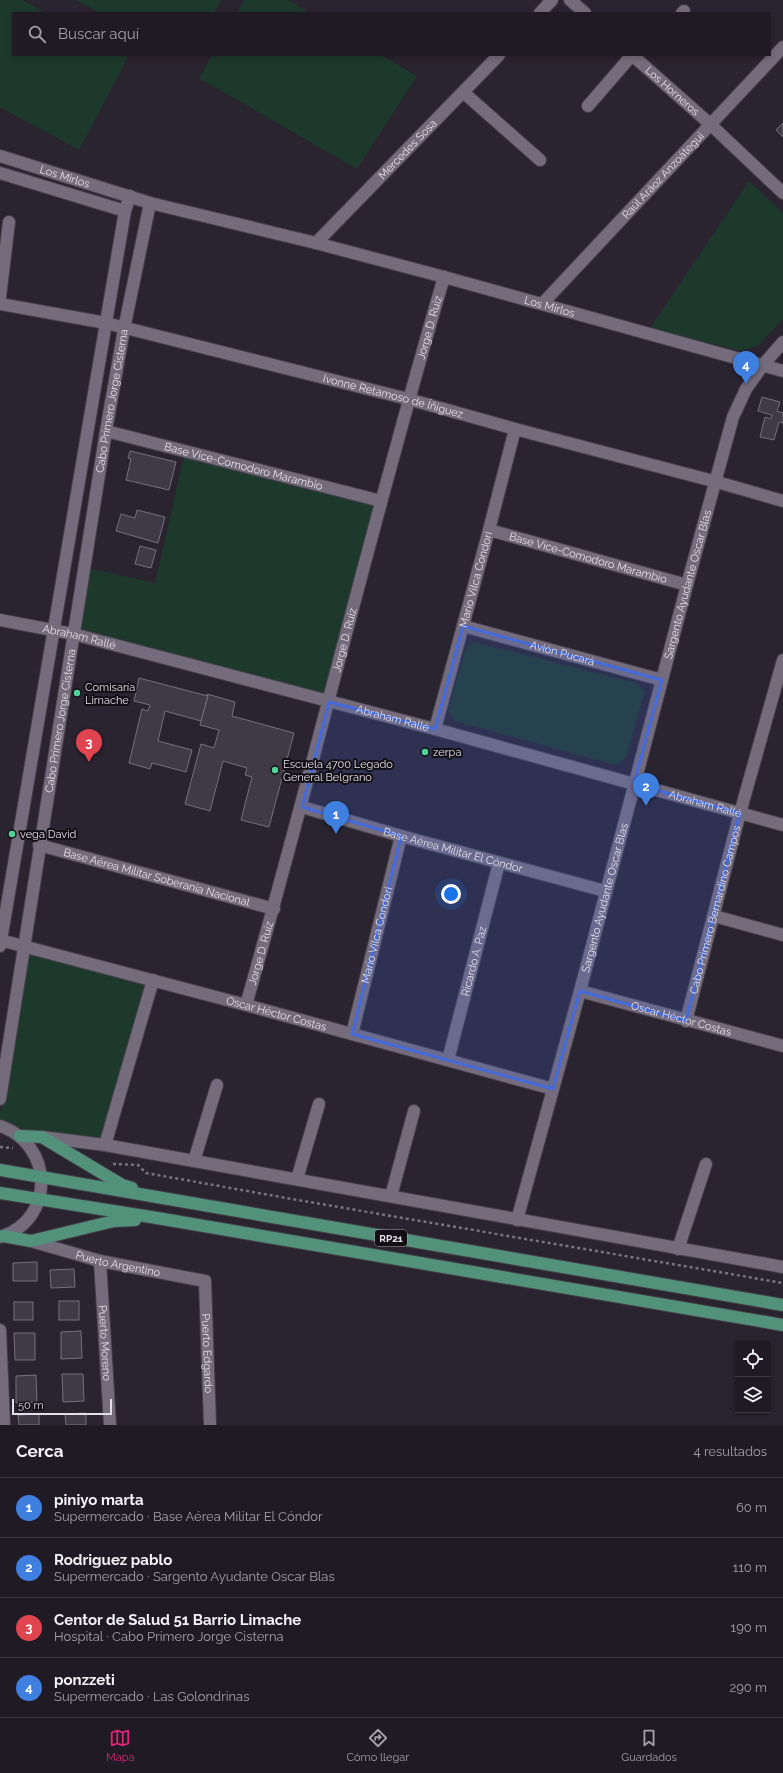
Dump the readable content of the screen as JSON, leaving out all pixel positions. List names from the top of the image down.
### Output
{
  "streets": {
    "main road": ["RP21"],
    "street": [
      "Los Horneros",
      "Mercedes Sosa",
      "Raúl Aráoz Anzoátegui",
      "Los Mirlos",
      "Jorge D. Ruiz",
      "Ivonne Retamoso de Íñiguez",
      "Cabo Primero Jorge Cisterna",
      "Base Vice-Comodoro Marambio",
      "Mario Vilca Condori",
      "Sargento Ayudante Oscar Blas",
      "Abraham Rallé",
      "Avión Pucará",
      "Base Aérea Militar El Cóndor",
      "Base Aérea Militar Soberanía Nacional",
      "Cabo Primero Bernardino Campos",
      "Ricardo A. Paz",
      "Oscar Héctor Costas",
      "Puerto Argentino",
      "Puerto Moreno",
      "Puerto Edgardo"
    ]
  },
  "crossings": [
    ["Los Horneros", "Raúl Aráoz Anzoátegui"],
    ["Mercedes Sosa", "Los Mirlos"],
    ["Raúl Aráoz Anzoátegui", "Los Mirlos"],
    ["Los Mirlos", "Jorge D. Ruiz"],
    ["Los Mirlos", "Cabo Primero Jorge Cisterna"],
    ["Los Mirlos", "Sargento Ayudante Oscar Blas"],
    ["Jorge D. Ruiz", "Ivonne Retamoso de Íñiguez"],
    ["Jorge D. Ruiz", "Base Vice-Comodoro Marambio"],
    ["Jorge D. Ruiz", "Abraham Rallé"],
    ["Jorge D. Ruiz", "Base Aérea Militar El Cóndor"],
    ["Jorge D. Ruiz", "Base Aérea Militar Soberanía Nacional"],
    ["Jorge D. Ruiz", "Oscar Héctor Costas"],
    ["Ivonne Retamoso de Íñiguez", "Cabo Primero Jorge Cisterna"],
    ["Ivonne Retamoso de Íñiguez", "Mario Vilca Condori"],
    ["Ivonne Retamoso de Íñiguez", "Sargento Ayudante Oscar Blas"],
    ["Cabo Primero Jorge Cisterna", "Base Vice-Comodoro Marambio"],
    ["Cabo Primero Jorge Cisterna", "Abraham Rallé"],
    ["Cabo Primero Jorge Cisterna", "Base Aérea Militar Soberanía Nacional"],
    ["Cabo Primero Jorge Cisterna", "Oscar Héctor Costas"],
    ["Base Vice-Comodoro Marambio", "Mario Vilca Condori"],
    ["Base Vice-Comodoro Marambio", "Sargento Ayudante Oscar Blas"],
    ["Mario Vilca Condori", "Abraham Rallé"],
    ["Mario Vilca Condori", "Avión Pucará"],
    ["Mario Vilca Condori", "Base Aérea Militar El Cóndor"],
    ["Mario Vilca Condori", "Oscar Héctor Costas"],
    ["Sargento Ayudante Oscar Blas", "Abraham Rallé"],
    ["Sargento Ayudante Oscar Blas", "Avión Pucará"],
    ["Sargento Ayudante Oscar Blas", "Base Aérea Militar El Cóndor"],
    ["Sargento Ayudante Oscar Blas", "Oscar Héctor Costas"],
    ["Abraham Rallé", "Cabo Primero Bernardino Campos"],
    ["Base Aérea Militar El Cóndor", "Ricardo A. Paz"],
    ["Cabo Primero Bernardino Campos", "Oscar Héctor Costas"],
    ["Ricardo A. Paz", "Oscar Héctor Costas"],
    ["Puerto Argentino", "Puerto Moreno"],
    ["Puerto Argentino", "Puerto Edgardo"]
  ],
  "places": [
    "Comisaría Limache",
    "zerpa",
    "Escuela 4700 Legado General Belgrano",
    "vega David"
  ],
  "scale_bar": "50 m",
  "page": {
    "search": "Buscar aquí",
    "pins": [
      "4",
      "3",
      "2",
      "1"
    ],
    "scale": "50 m",
    "heading": ["Cerca", "4 resultados"],
    "list": [
      {
        "mark": "1",
        "name": "piniyo marta",
        "note": "Supermercado · Base Aérea Militar El Cóndor",
        "value": "60 m"
      },
      {
        "mark": "2",
        "name": "Rodriguez pablo",
        "note": "Supermercado · Sargento Ayudante Oscar Blas",
        "value": "110 m"
      },
      {
        "mark": "3",
        "name": "Centor de Salud 51 Barrio Limache",
        "note": "Hospital · Cabo Primero Jorge Cisterna",
        "value": "190 m"
      },
      {
        "mark": "4",
        "name": "ponzzeti",
        "note": "Supermercado · Las Golondrinas",
        "value": "290 m"
      }
    ],
    "nav": ["Mapa", "Cómo llegar", "Guardados"]
  }
}
